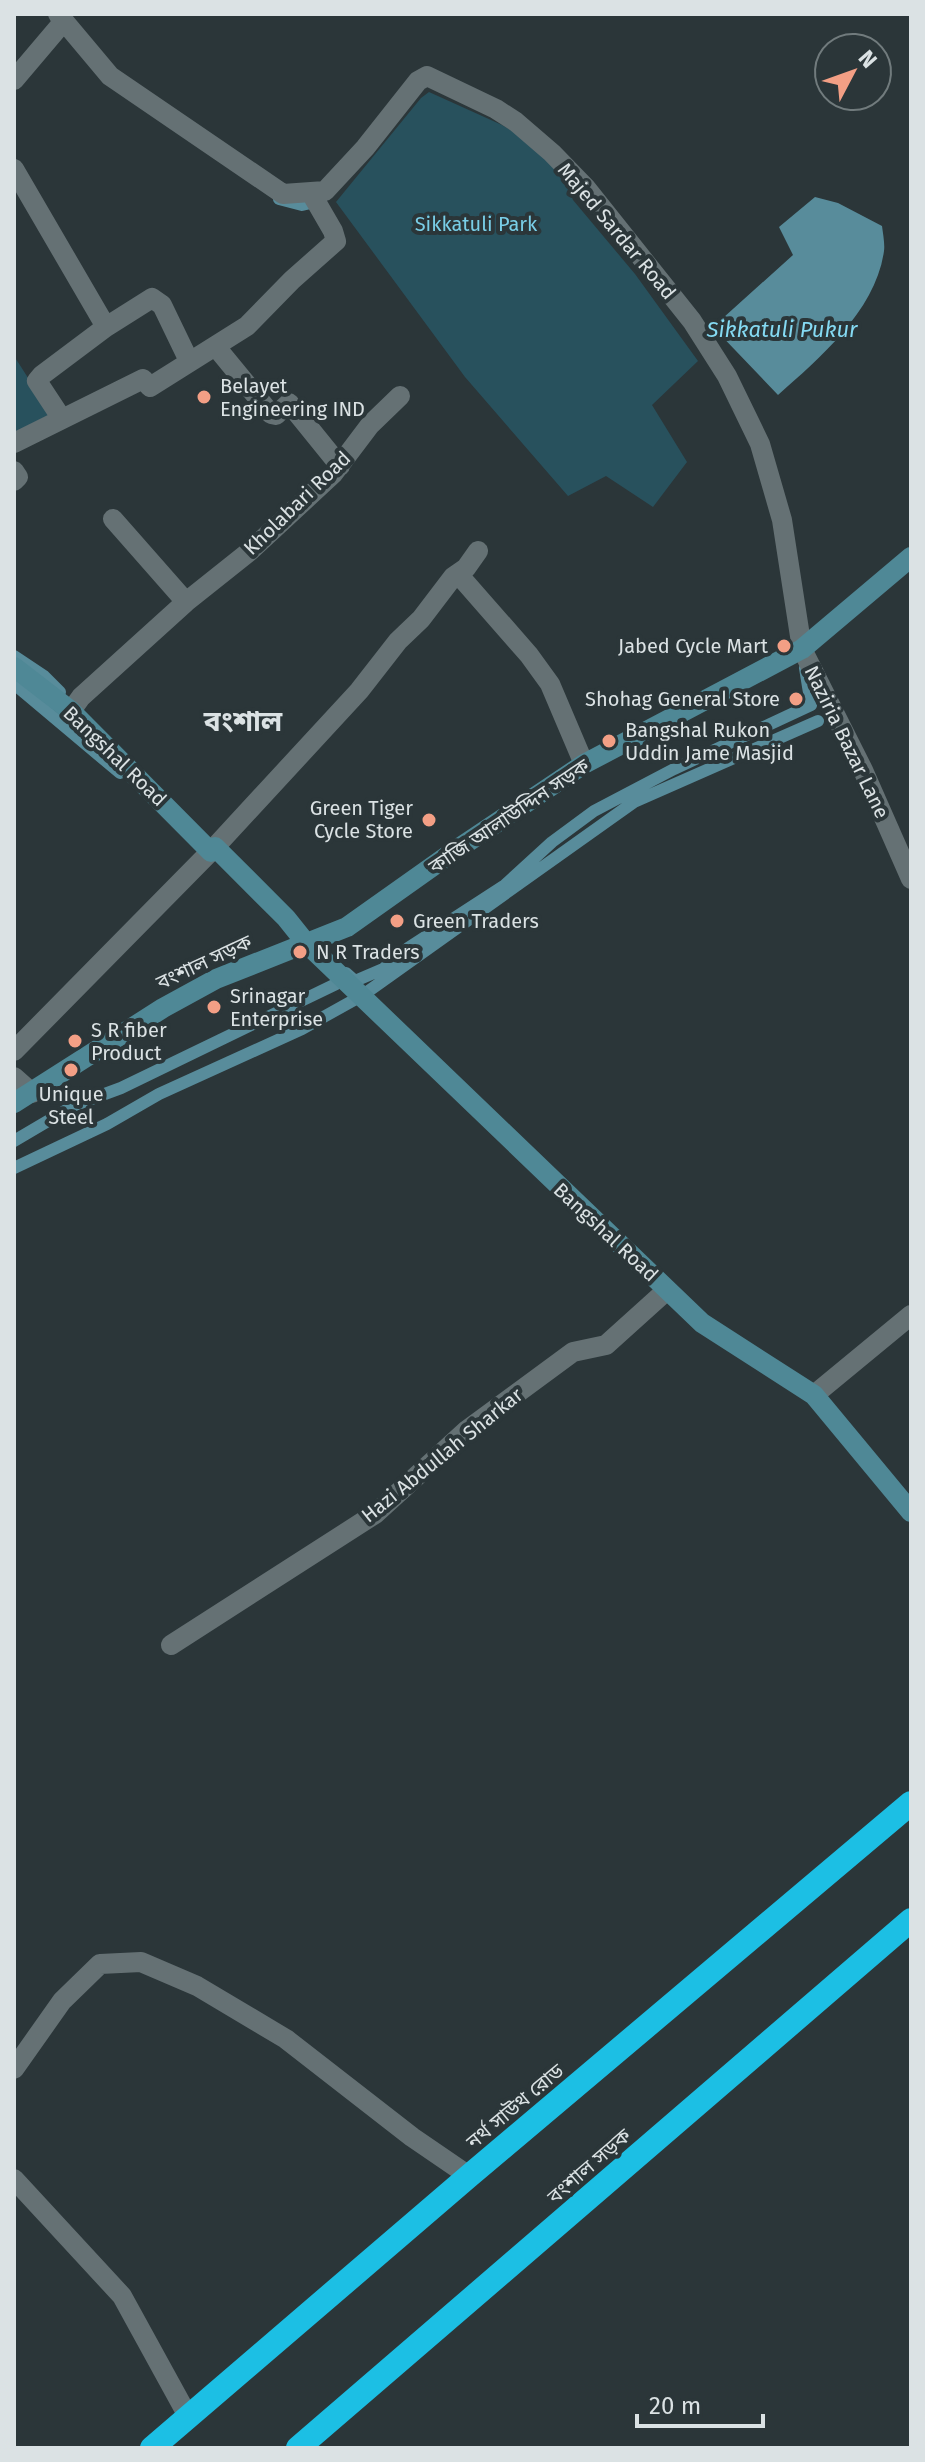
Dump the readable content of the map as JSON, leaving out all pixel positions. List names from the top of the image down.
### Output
{
  "streets": {
    "highway": ["বংশাল সড়ক", "নর্থ সাউথ রোড"],
    "street": [
      "Majed Sardar Road",
      "Kholabari Road",
      "Naziria Bazar Lane",
      "Bangshal Road",
      "কাজি আলাউদ্দিন সড়ক",
      "Hazi Abdullah Sharkar"
    ]
  },
  "crossings": [
    ["Majed Sardar Road", "Naziria Bazar Lane"],
    ["Majed Sardar Road", "কাজি আলাউদ্দিন সড়ক"],
    ["Kholabari Road", "Bangshal Road"],
    ["Naziria Bazar Lane", "কাজি আলাউদ্দিন সড়ক"],
    ["Bangshal Road", "কাজি আলাউদ্দিন সড়ক"],
    ["Bangshal Road", "বংশাল সড়ক"],
    ["Bangshal Road", "Hazi Abdullah Sharkar"],
    ["কাজি আলাউদ্দিন সড়ক", "বংশাল সড়ক"]
  ],
  "districts": ["বংশাল"],
  "water": ["Sikkatuli Pukur"],
  "parks": ["Sikkatuli Park"],
  "places": [
    "Belayet Engineering IND",
    "Jabed Cycle Mart",
    "Shohag General Store",
    "Bangshal Rukon Uddin Jame Masjid",
    "Green Tiger Cycle Store",
    "Green Traders",
    "N R Traders",
    "Srinagar Enterprise",
    "S R fiber Product",
    "Unique Steel"
  ],
  "scale_bar": "20 m",
  "north": "top right"
}
